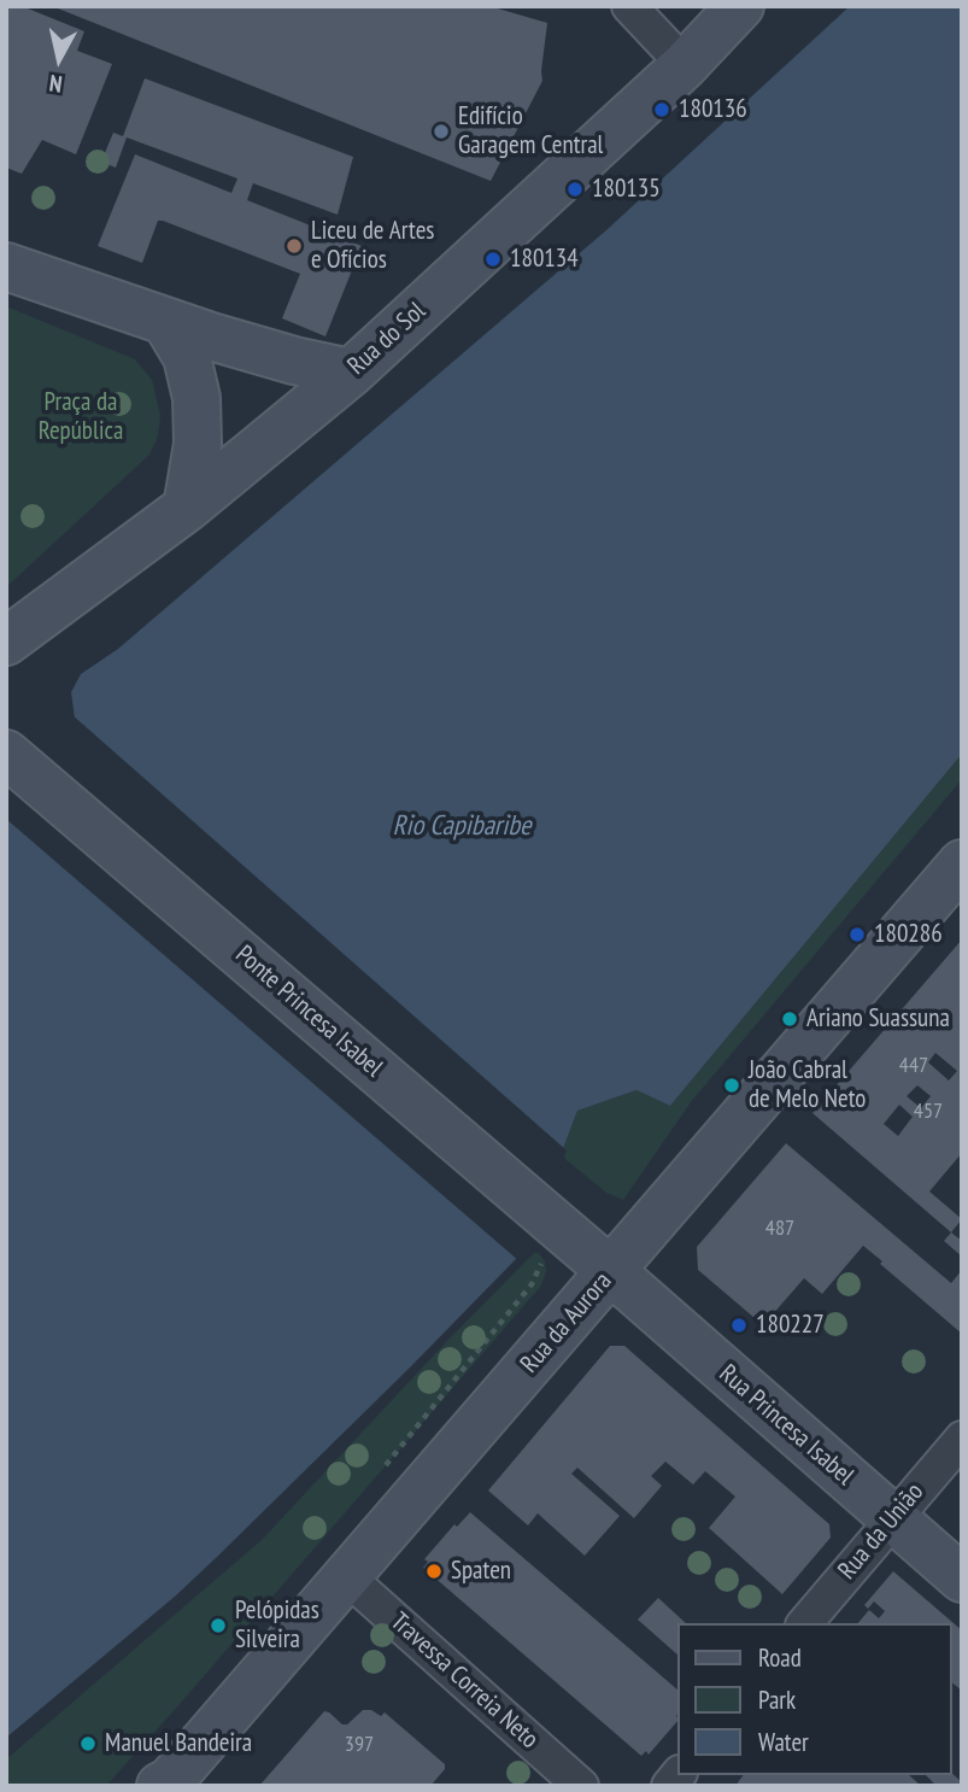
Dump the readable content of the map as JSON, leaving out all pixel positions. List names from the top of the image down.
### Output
{
  "streets": {
    "main road": [
      "Rua do Sol",
      "Ponte Princesa Isabel",
      "Rua da Aurora",
      "Rua Princesa Isabel"
    ],
    "street": ["Rua da União", "Travessa Correia Neto"]
  },
  "crossings": [
    ["Ponte Princesa Isabel", "Rua da Aurora"],
    ["Ponte Princesa Isabel", "Rua Princesa Isabel"],
    ["Rua da Aurora", "Rua Princesa Isabel"],
    ["Rua da Aurora", "Travessa Correia Neto"],
    ["Rua Princesa Isabel", "Rua da União"]
  ],
  "water": ["Rio Capibaribe"],
  "parks": ["Praça da República"],
  "places": [
    "180136",
    "Edifício Garagem Central",
    "180135",
    "Liceu de Artes e Ofícios",
    "180134",
    "180286",
    "Ariano Suassuna",
    "João Cabral de Melo Neto",
    "180227",
    "Spaten",
    "Pelópidas Silveira",
    "Manuel Bandeira"
  ],
  "house_numbers": [
    "447",
    "457",
    "487",
    "397"
  ],
  "legend": ["Road", "Park", "Water"],
  "north": "bottom"
}
